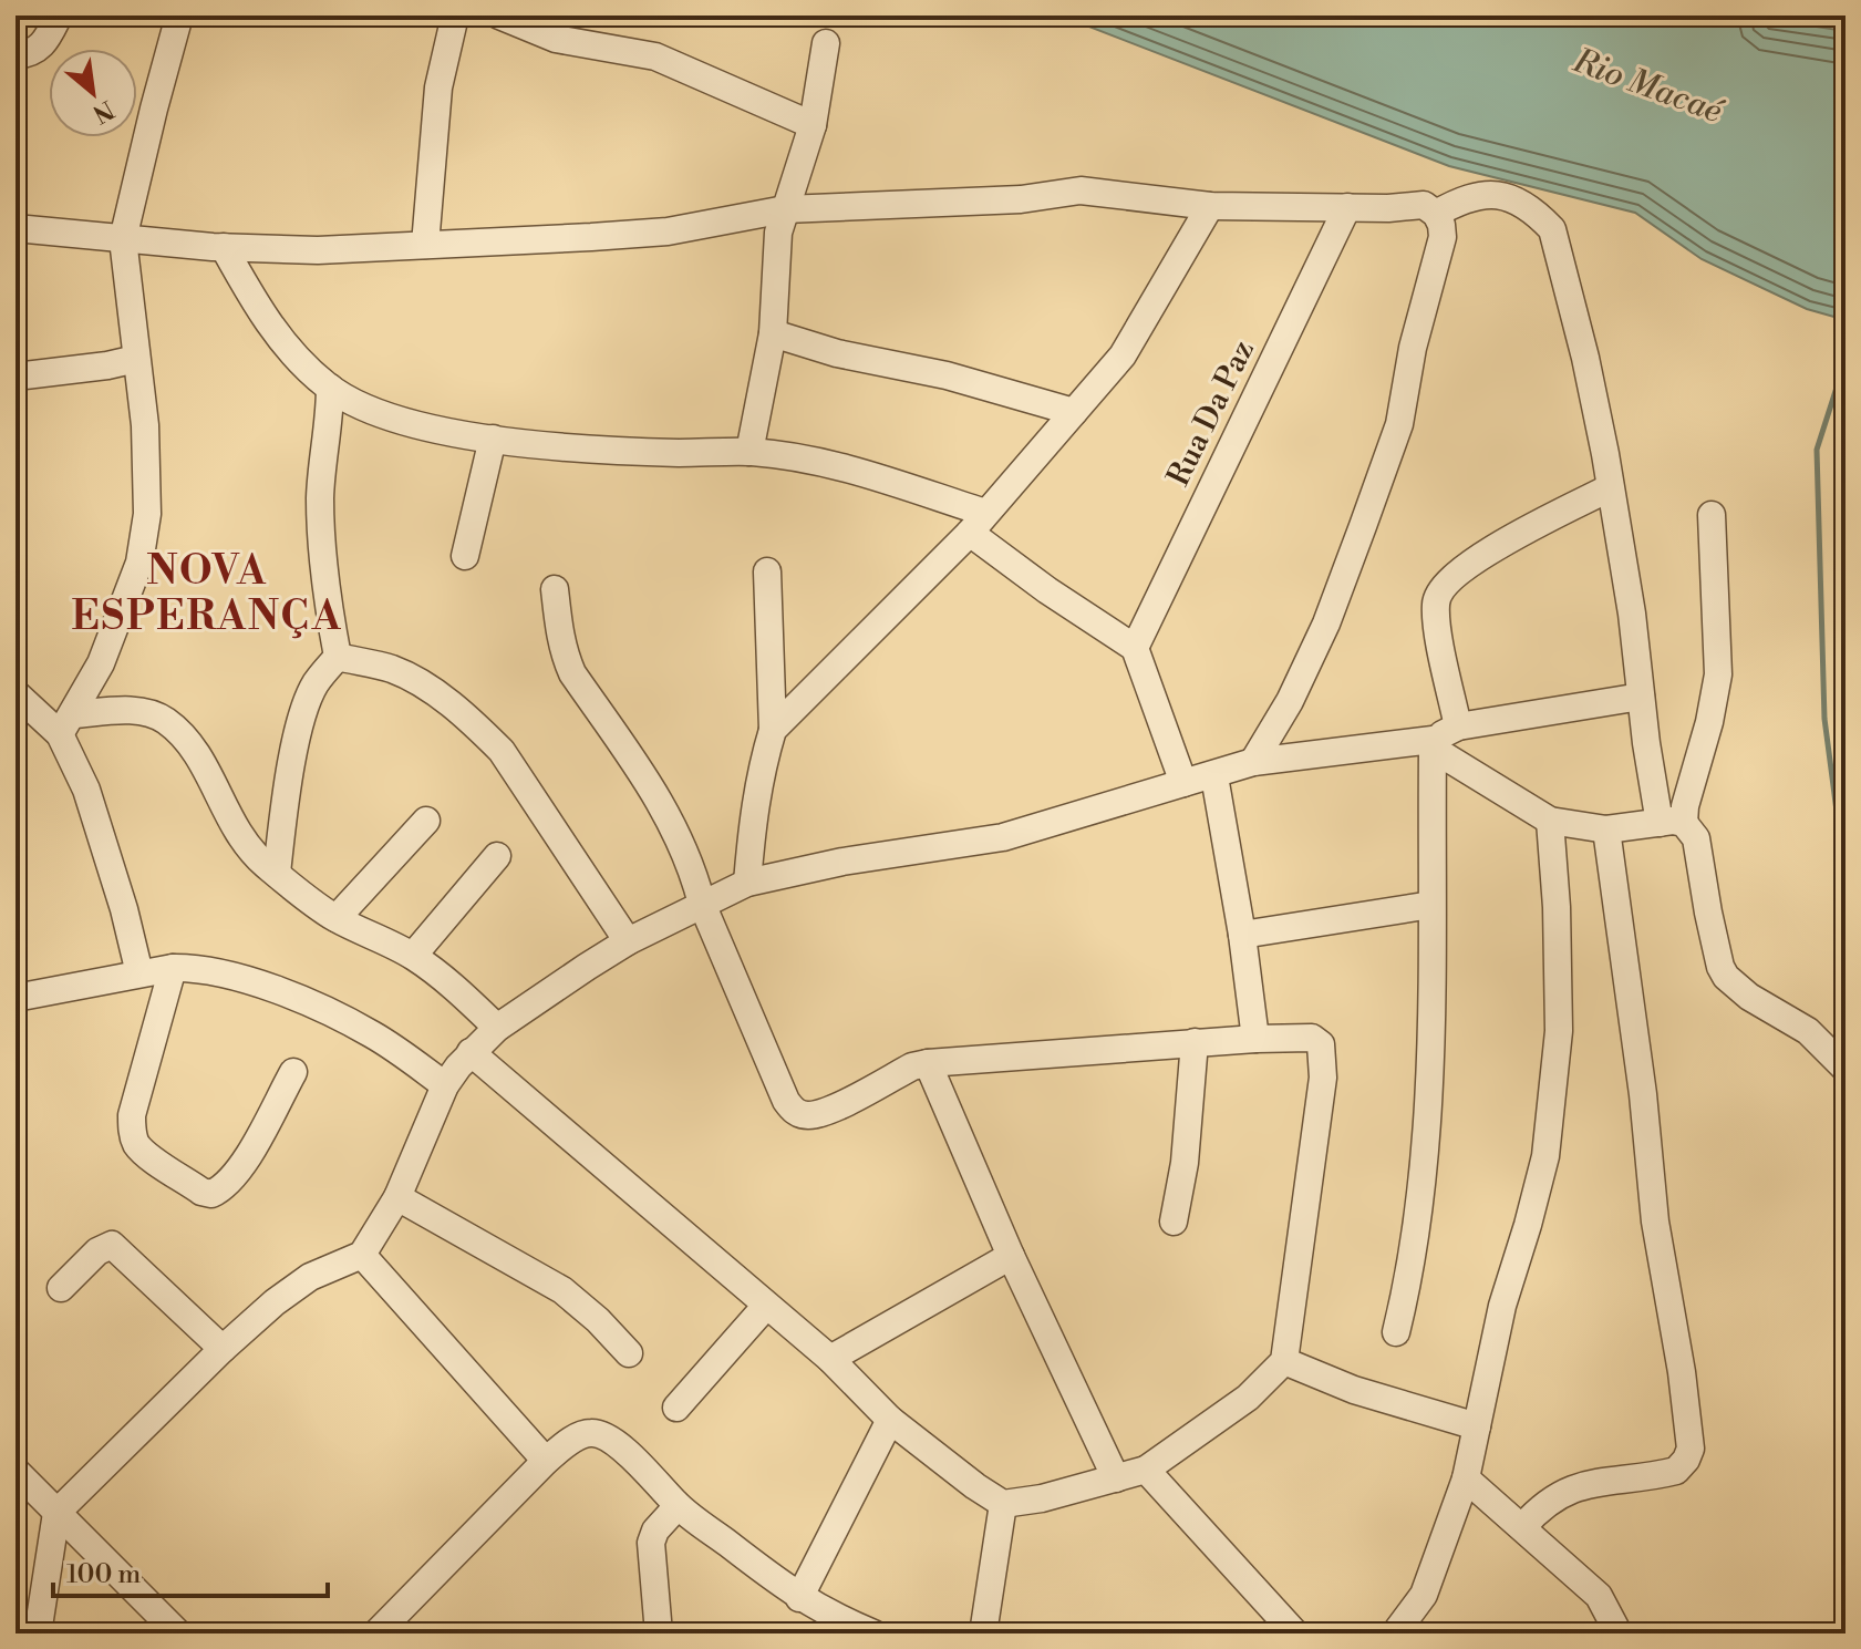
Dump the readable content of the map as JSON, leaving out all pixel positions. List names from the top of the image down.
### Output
{
  "streets": {
    "street": ["Rua Da Paz"]
  },
  "districts": ["NOVA ESPERANÇA"],
  "water": ["Rio Macaé"],
  "scale_bar": "100 m",
  "north": "bottom right"
}
